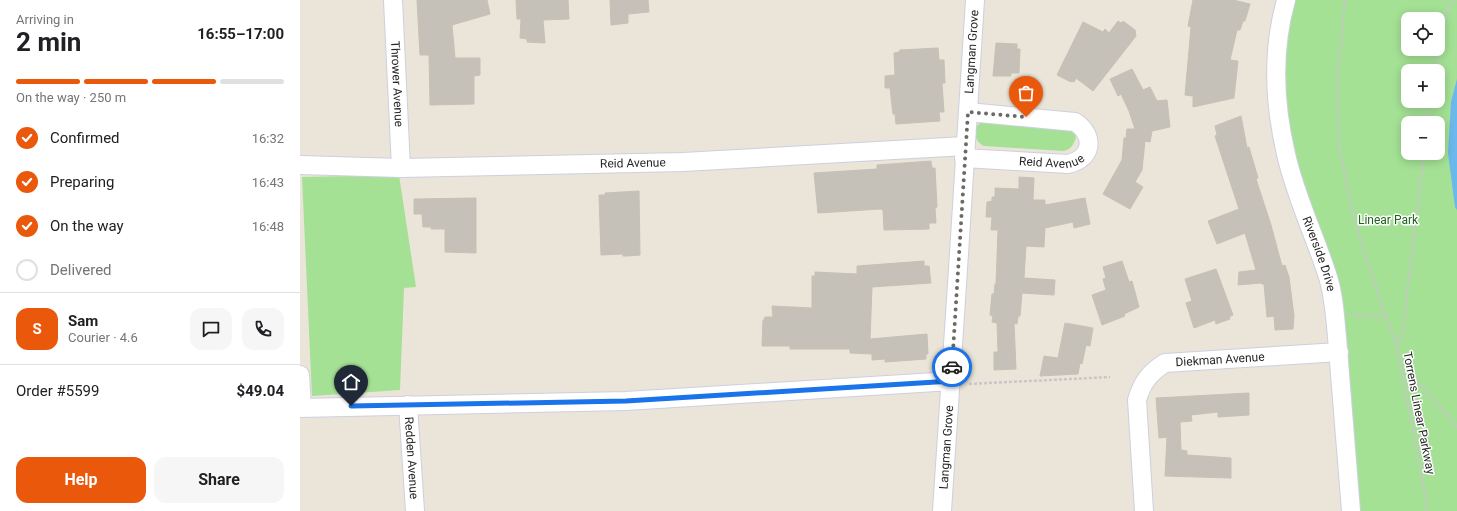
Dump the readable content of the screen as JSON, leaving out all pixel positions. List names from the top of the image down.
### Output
{
  "streets": {
    "street": [
      "Langman Grove",
      "Thrower Avenue",
      "Reid Avenue",
      "Riverside Drive",
      "Diekman Avenue",
      "Redden Avenue"
    ],
    "path": ["Torrens Linear Parkway"]
  },
  "crossings": [
    ["Langman Grove", "Reid Avenue"],
    ["Thrower Avenue", "Reid Avenue"],
    ["Riverside Drive", "Diekman Avenue"]
  ],
  "parks": ["Linear Park"],
  "page": {
    "heading": ["2 min", "Arriving in", "16:55–17:00"],
    "panel": [
      "Sam",
      "Courier · 4.6",
      "Order #5599",
      "$49.04"
    ],
    "map_buttons": ["+", "−"],
    "bar": "On the way · 250 m",
    "list": [
      ["Confirmed", "16:32"],
      ["Preparing", "16:43"],
      ["On the way", "16:48"],
      "Delivered"
    ],
    "round": "S",
    "buttons": ["Help", "Share"]
  }
}
